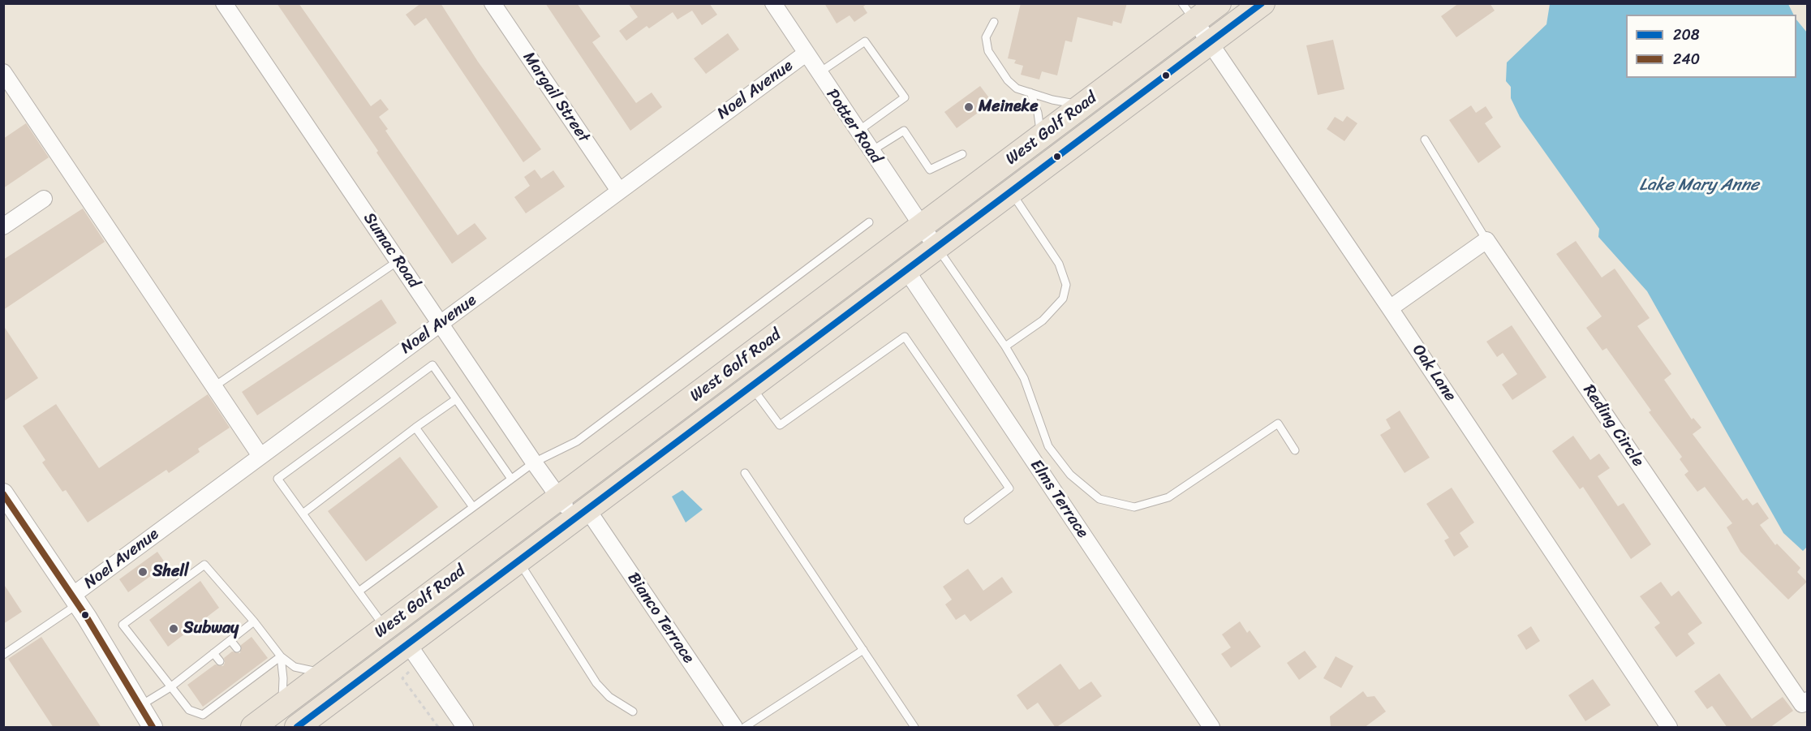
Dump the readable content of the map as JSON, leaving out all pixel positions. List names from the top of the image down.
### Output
{
  "streets": {
    "main road": ["West Golf Road"],
    "street": [
      "Noel Avenue",
      "Margail Street",
      "Potter Road",
      "Sumac Road",
      "Oak Lane",
      "Reding Circle",
      "Elms Terrace",
      "Bianco Terrace"
    ]
  },
  "crossings": [
    ["Noel Avenue", "Margail Street"],
    ["Noel Avenue", "Potter Road"],
    ["Noel Avenue", "Sumac Road"],
    ["Potter Road", "West Golf Road"],
    ["West Golf Road", "Sumac Road"],
    ["West Golf Road", "Oak Lane"],
    ["West Golf Road", "Elms Terrace"],
    ["West Golf Road", "Bianco Terrace"],
    ["Sumac Road", "Bianco Terrace"]
  ],
  "water": ["Lake Mary Anne"],
  "places": ["Meineke", "Shell", "Subway"],
  "lines": ["transit line 208", "transit line 240"],
  "legend": ["208", "240"]
}
